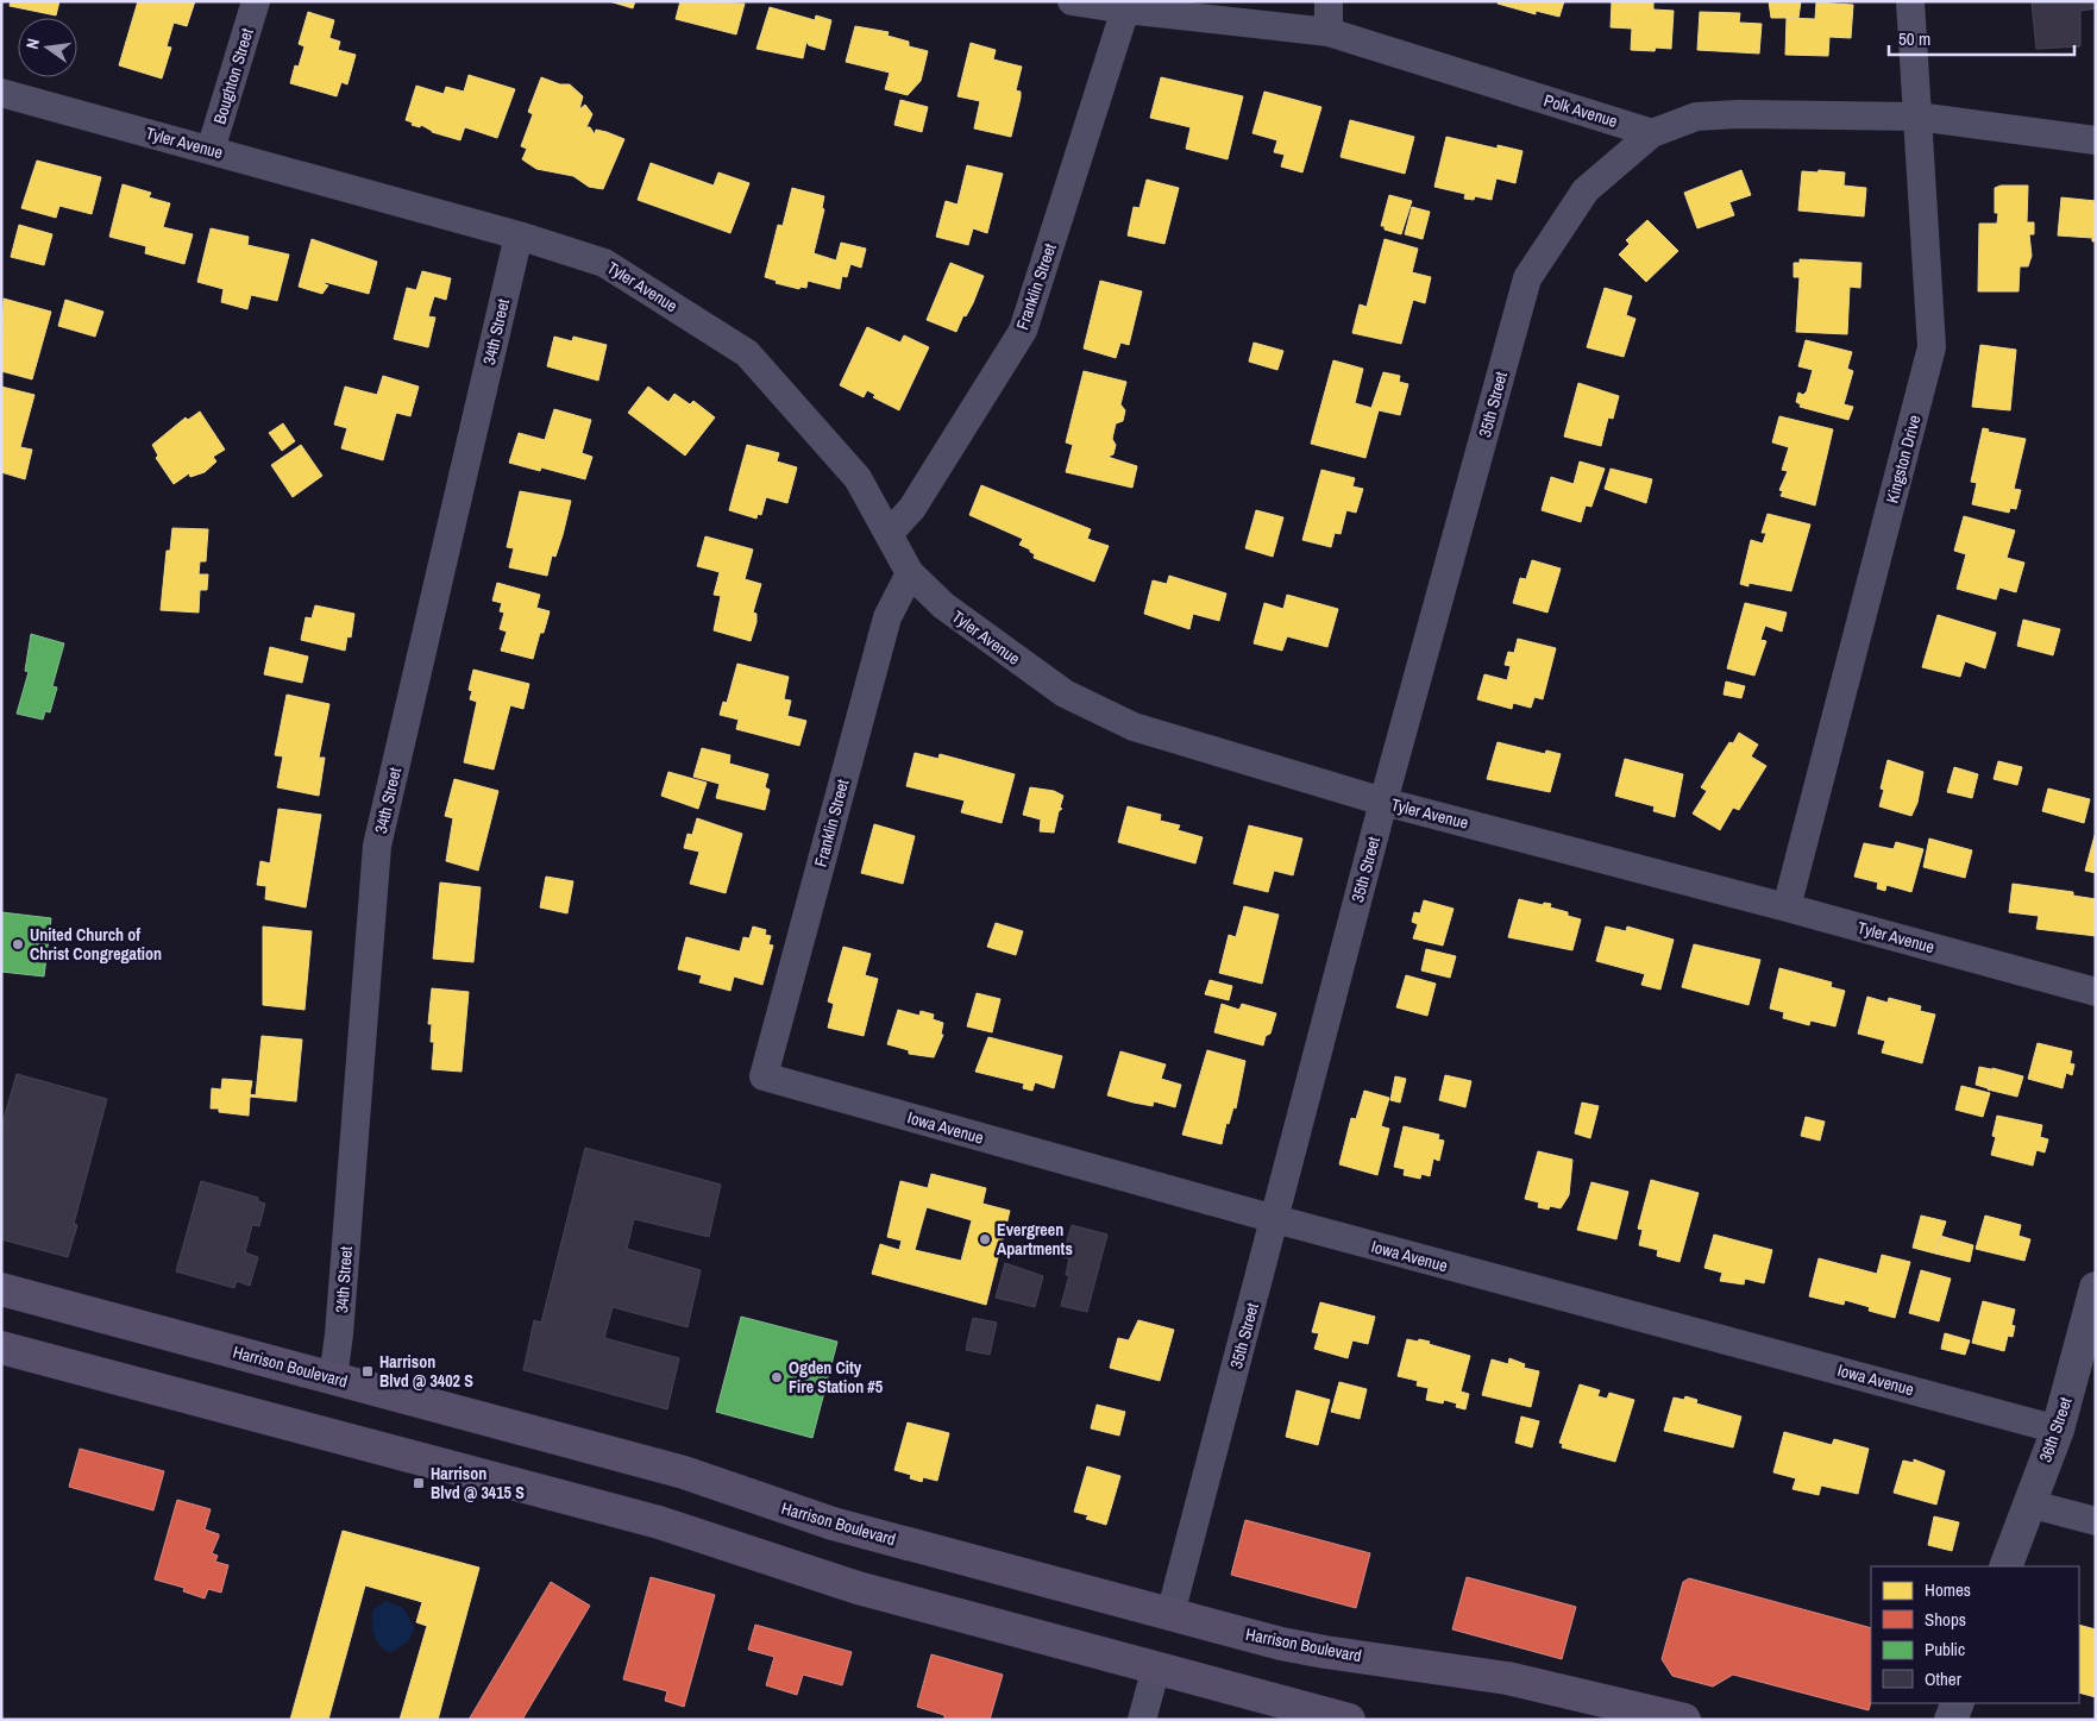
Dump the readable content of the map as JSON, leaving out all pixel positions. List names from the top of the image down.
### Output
{
  "streets": {
    "main road": ["Harrison Boulevard"],
    "street": [
      "Boughton Street",
      "Polk Avenue",
      "Tyler Avenue",
      "Franklin Street",
      "34th Street",
      "35th Street",
      "Kingston Drive",
      "Iowa Avenue",
      "36th Street"
    ]
  },
  "crossings": [
    ["Boughton Street", "Tyler Avenue"],
    ["Polk Avenue", "Franklin Street"],
    ["Polk Avenue", "35th Street"],
    ["Tyler Avenue", "Franklin Street"],
    ["Tyler Avenue", "34th Street"],
    ["Tyler Avenue", "35th Street"],
    ["Tyler Avenue", "Kingston Drive"],
    ["Franklin Street", "Iowa Avenue"],
    ["34th Street", "Harrison Boulevard"],
    ["35th Street", "Iowa Avenue"],
    ["35th Street", "Harrison Boulevard"],
    ["Iowa Avenue", "36th Street"]
  ],
  "places": {
    "other": ["United Church of Christ Congregation", "Evergreen Apartments", "Ogden City Fire Station #5"],
    "transit": ["Harrison Blvd @ 3402 S", "Harrison Blvd @ 3415 S"]
  },
  "legend": [
    "Homes",
    "Shops",
    "Public",
    "Other"
  ],
  "scale_bar": "50 m",
  "north": "left"
}
